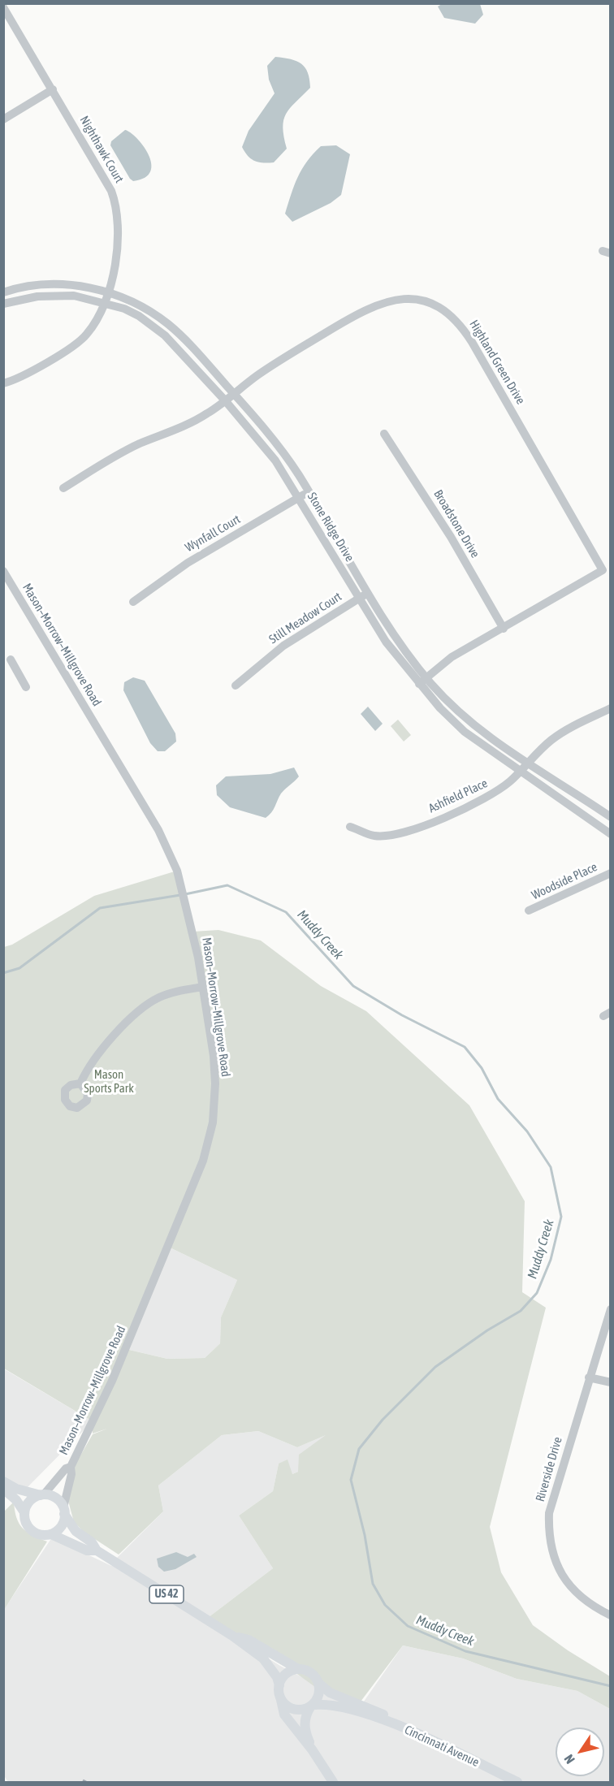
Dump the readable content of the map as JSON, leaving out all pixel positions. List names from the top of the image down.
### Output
{
  "streets": {
    "main road": ["US 42", "Cincinnati Avenue"],
    "street": [
      "Nighthawk Court",
      "Highland Green Drive",
      "Broadstone Drive",
      "Stone Ridge Drive",
      "Wynfall Court",
      "Still Meadow Court",
      "Mason–Morrow–Millgrove Road",
      "Ashfield Place",
      "Woodside Place",
      "Riverside Drive"
    ]
  },
  "crossings": [
    ["Nighthawk Court", "Stone Ridge Drive"],
    ["Highland Green Drive", "Broadstone Drive"],
    ["Highland Green Drive", "Stone Ridge Drive"],
    ["Stone Ridge Drive", "Wynfall Court"],
    ["Stone Ridge Drive", "Still Meadow Court"],
    ["Stone Ridge Drive", "Ashfield Place"],
    ["Mason–Morrow–Millgrove Road", "US 42"],
    ["US 42", "Cincinnati Avenue"]
  ],
  "water": ["Muddy Creek"],
  "parks": ["Mason Sports Park"],
  "north": "bottom left"
}
